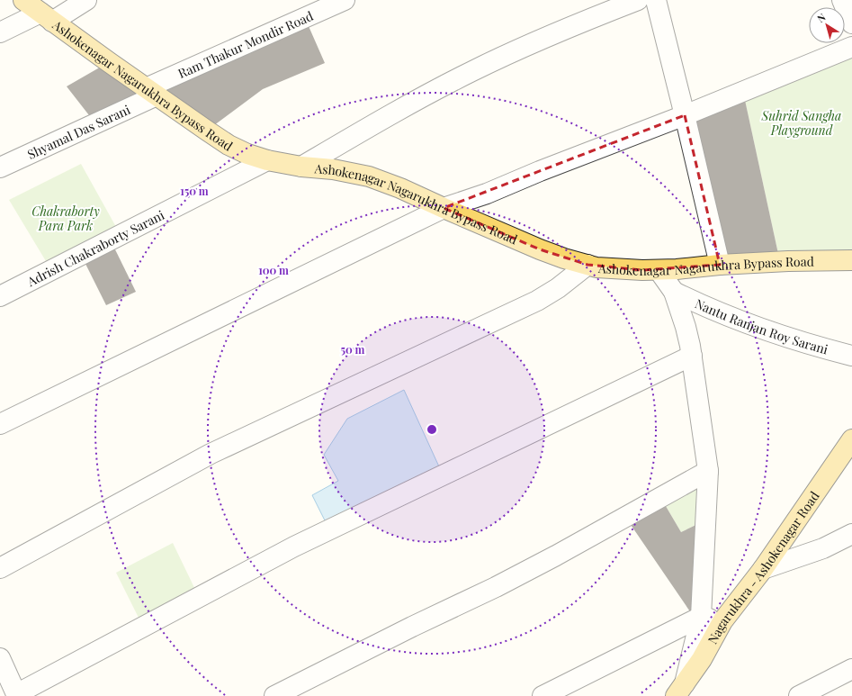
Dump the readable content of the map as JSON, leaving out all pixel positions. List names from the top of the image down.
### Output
{
  "streets": {
    "main road": ["Ashokenagar Nagarukhra Bypass Road", "Nagarukhra - Ashokenagar Road"],
    "street": [
      "Ram Thakur Mondir Road",
      "Shyamal Das Sarani",
      "Adrish Chakraborty Sarani",
      "Nantu Ranjan Roy Sarani"
    ]
  },
  "crossings": [
    ["Ram Thakur Mondir Road", "Ashokenagar Nagarukhra Bypass Road"],
    ["Ram Thakur Mondir Road", "Shyamal Das Sarani"],
    ["Ashokenagar Nagarukhra Bypass Road", "Shyamal Das Sarani"],
    ["Ashokenagar Nagarukhra Bypass Road", "Adrish Chakraborty Sarani"]
  ],
  "parks": ["Suhrid Sangha Playground", "Chakraborty Para Park"],
  "north": "top left",
  "rings": ["150 m", "100 m", "50 m"]
}
